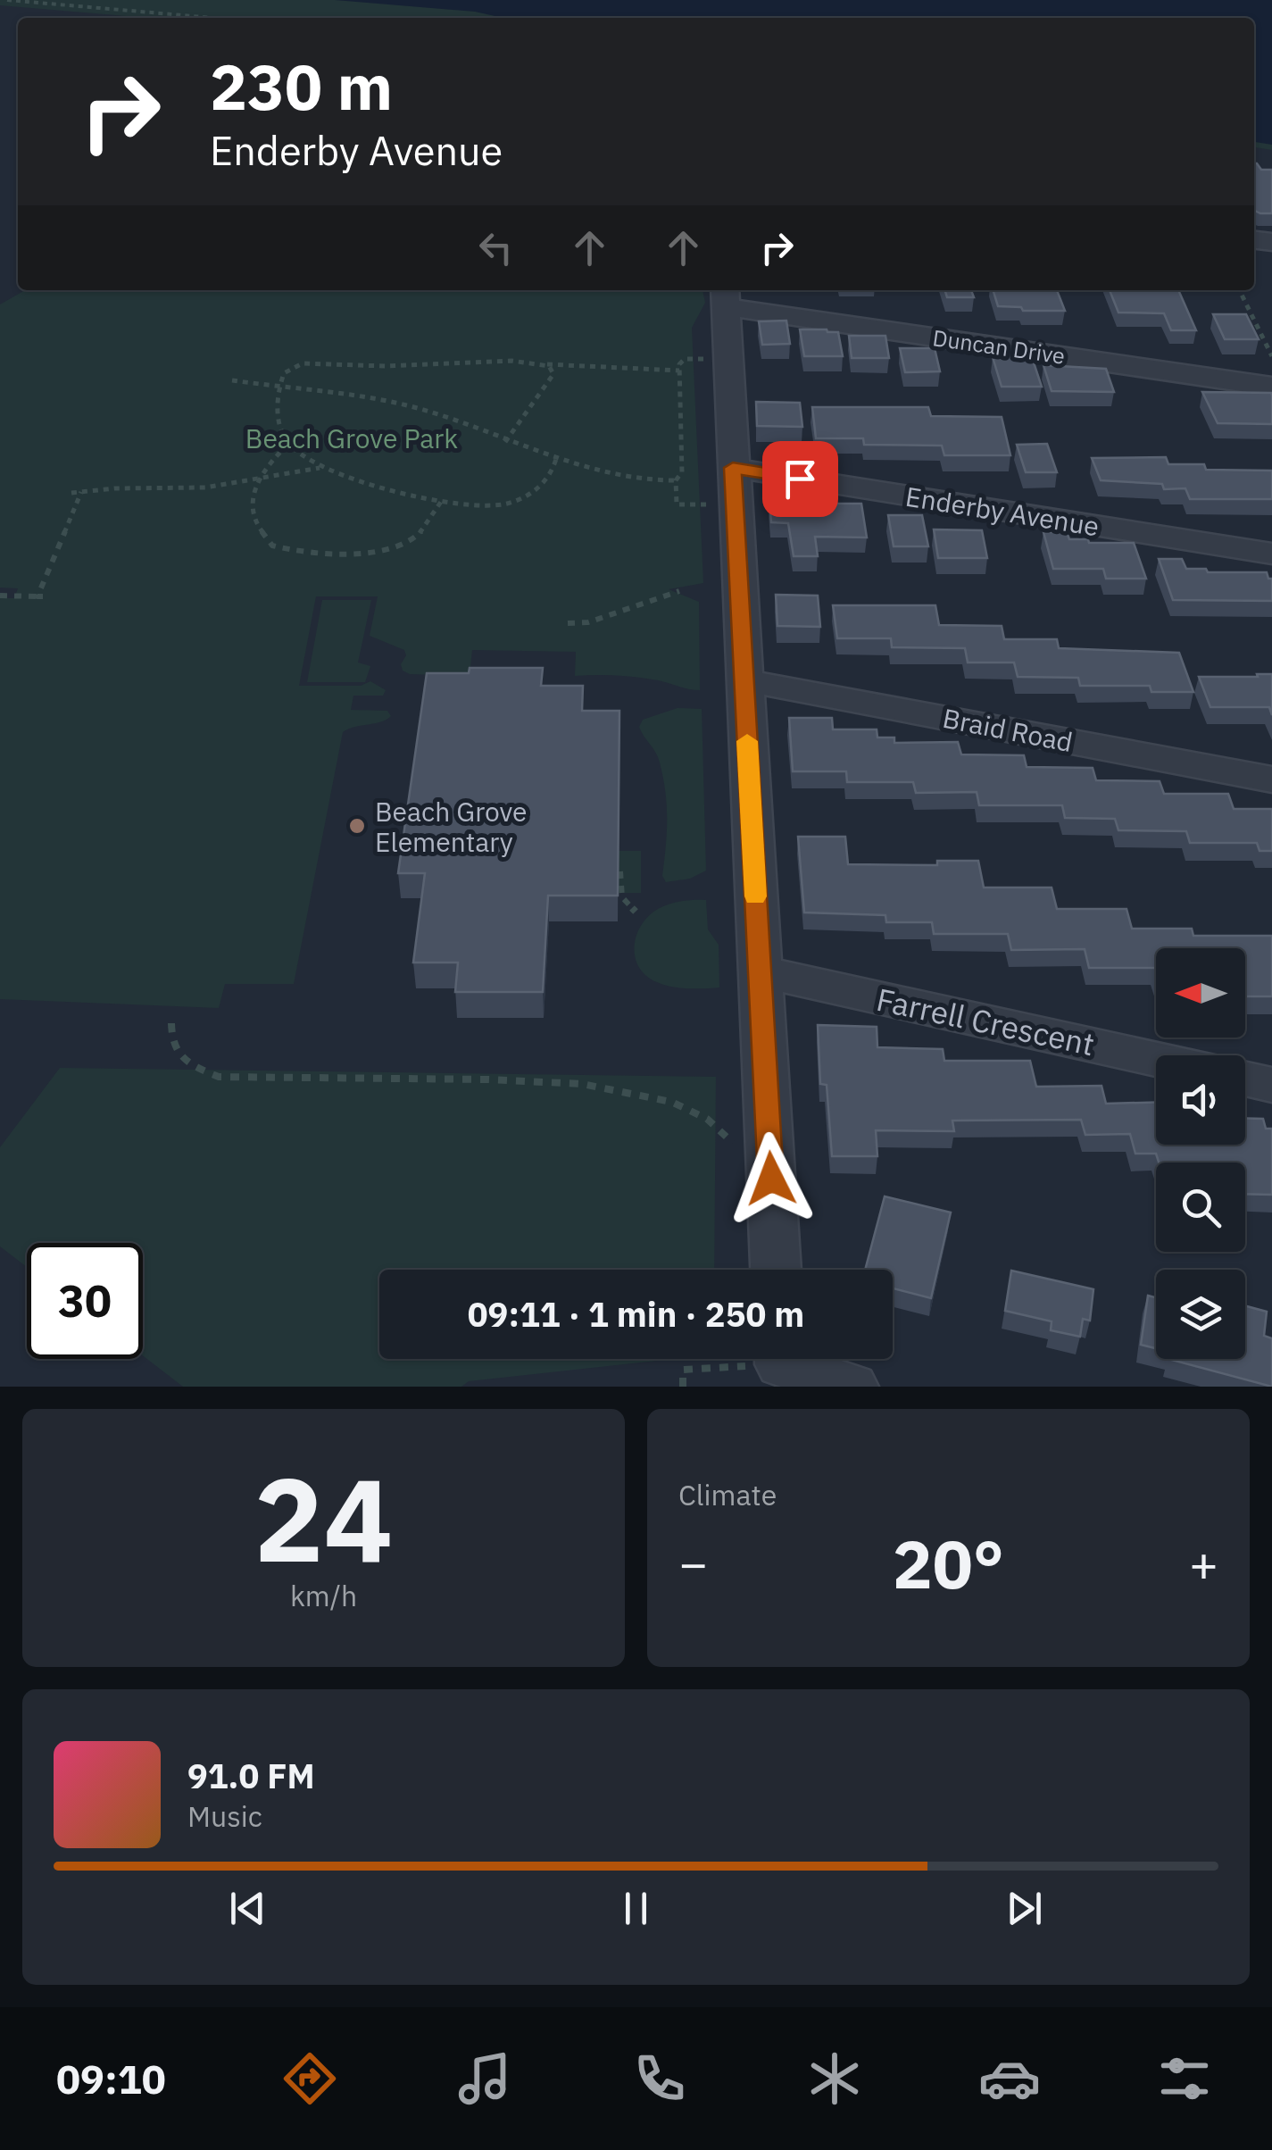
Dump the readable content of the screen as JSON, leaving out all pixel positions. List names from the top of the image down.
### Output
{
  "streets": {
    "street": [
      "Duncan Drive",
      "Enderby Avenue",
      "Braid Road",
      "Farrell Crescent"
    ]
  },
  "parks": ["Beach Grove Park"],
  "places": ["Beach Grove Elementary"],
  "north": "left",
  "page": {
    "turn": ["230 m", "Enderby Avenue"],
    "limit": "30",
    "trip": "09:11 · 1 min · 250 m",
    "tile": [
      ["24", "km/h"],
      "Climate"
    ],
    "heat": ["−", "20°", "+"],
    "song": ["91.0 FM", "Music"],
    "tabs": "09:10"
  }
}
